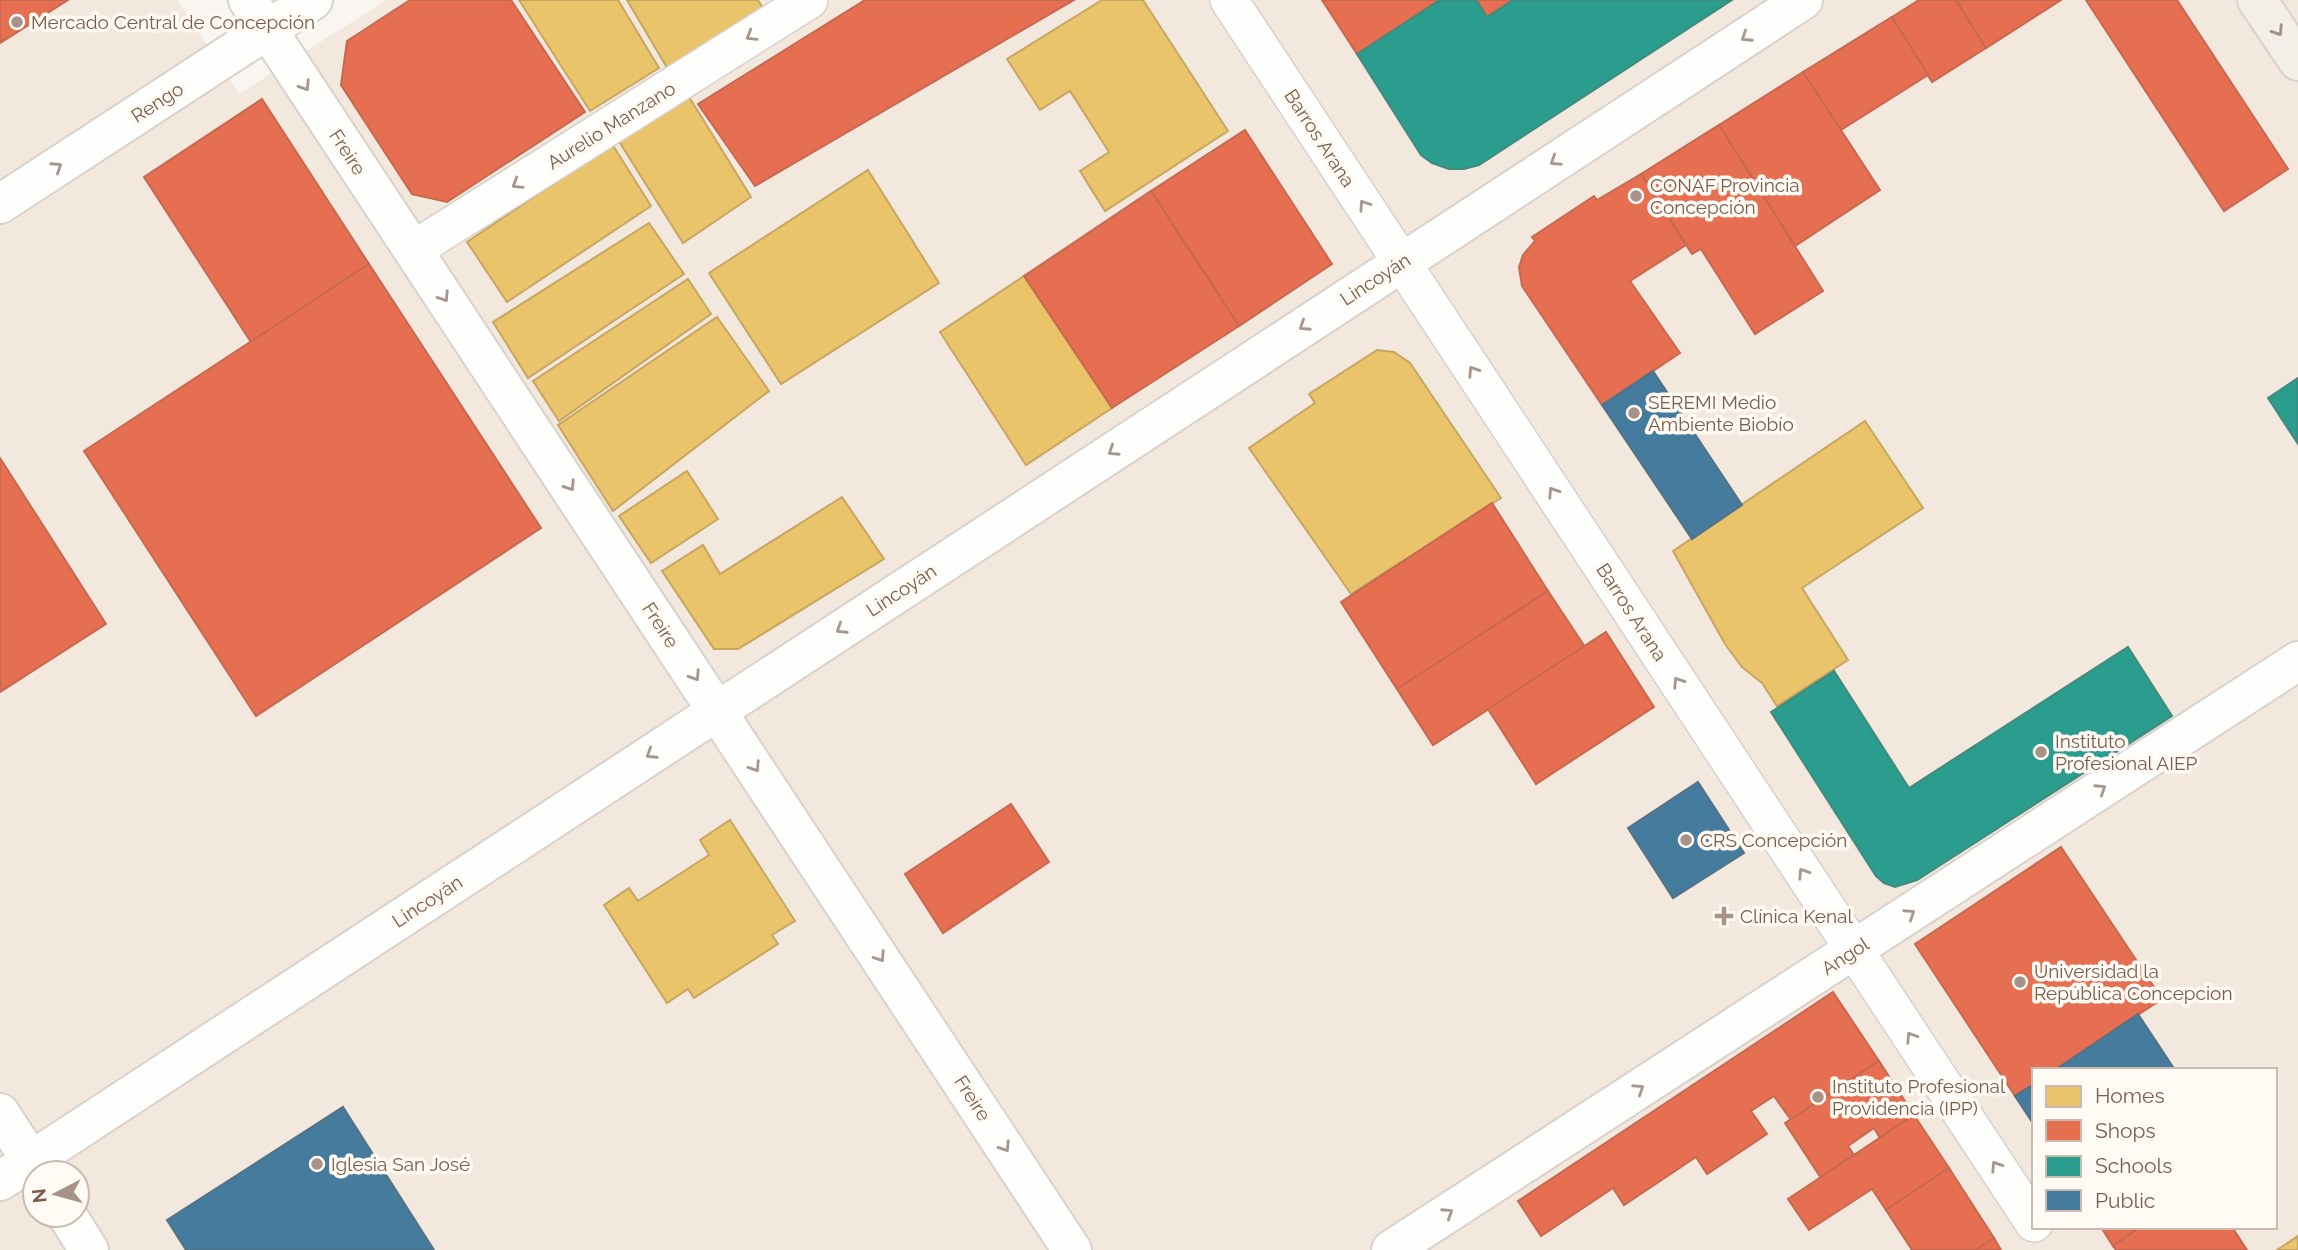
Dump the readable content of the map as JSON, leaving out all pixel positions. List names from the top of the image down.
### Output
{
  "streets": {
    "street": [
      "Rengo",
      "Aurelio Manzano",
      "Barros Arana",
      "Freire",
      "Lincoyán",
      "Angol"
    ]
  },
  "crossings": [
    ["Rengo", "Freire"],
    ["Aurelio Manzano", "Freire"],
    ["Barros Arana", "Lincoyán"],
    ["Barros Arana", "Angol"],
    ["Freire", "Lincoyán"]
  ],
  "one_way": [
    "Rengo",
    "Aurelio Manzano",
    "Barros Arana",
    "Freire",
    "Lincoyán",
    "Angol"
  ],
  "places": {
    "other": [
      "Mercado Central de Concepción",
      "CONAF Provincia Concepción",
      "SEREMI Medio Ambiente Biobío",
      "Instituto Profesional AIEP",
      "CRS Concepción",
      "Universidad la República Concepcion",
      "Instituto Profesional Providencia (IPP)",
      "Iglesia San José"
    ],
    "health": ["Clínica Kenal"]
  },
  "legend": [
    "Homes",
    "Shops",
    "Schools",
    "Public"
  ],
  "north": "left"
}
